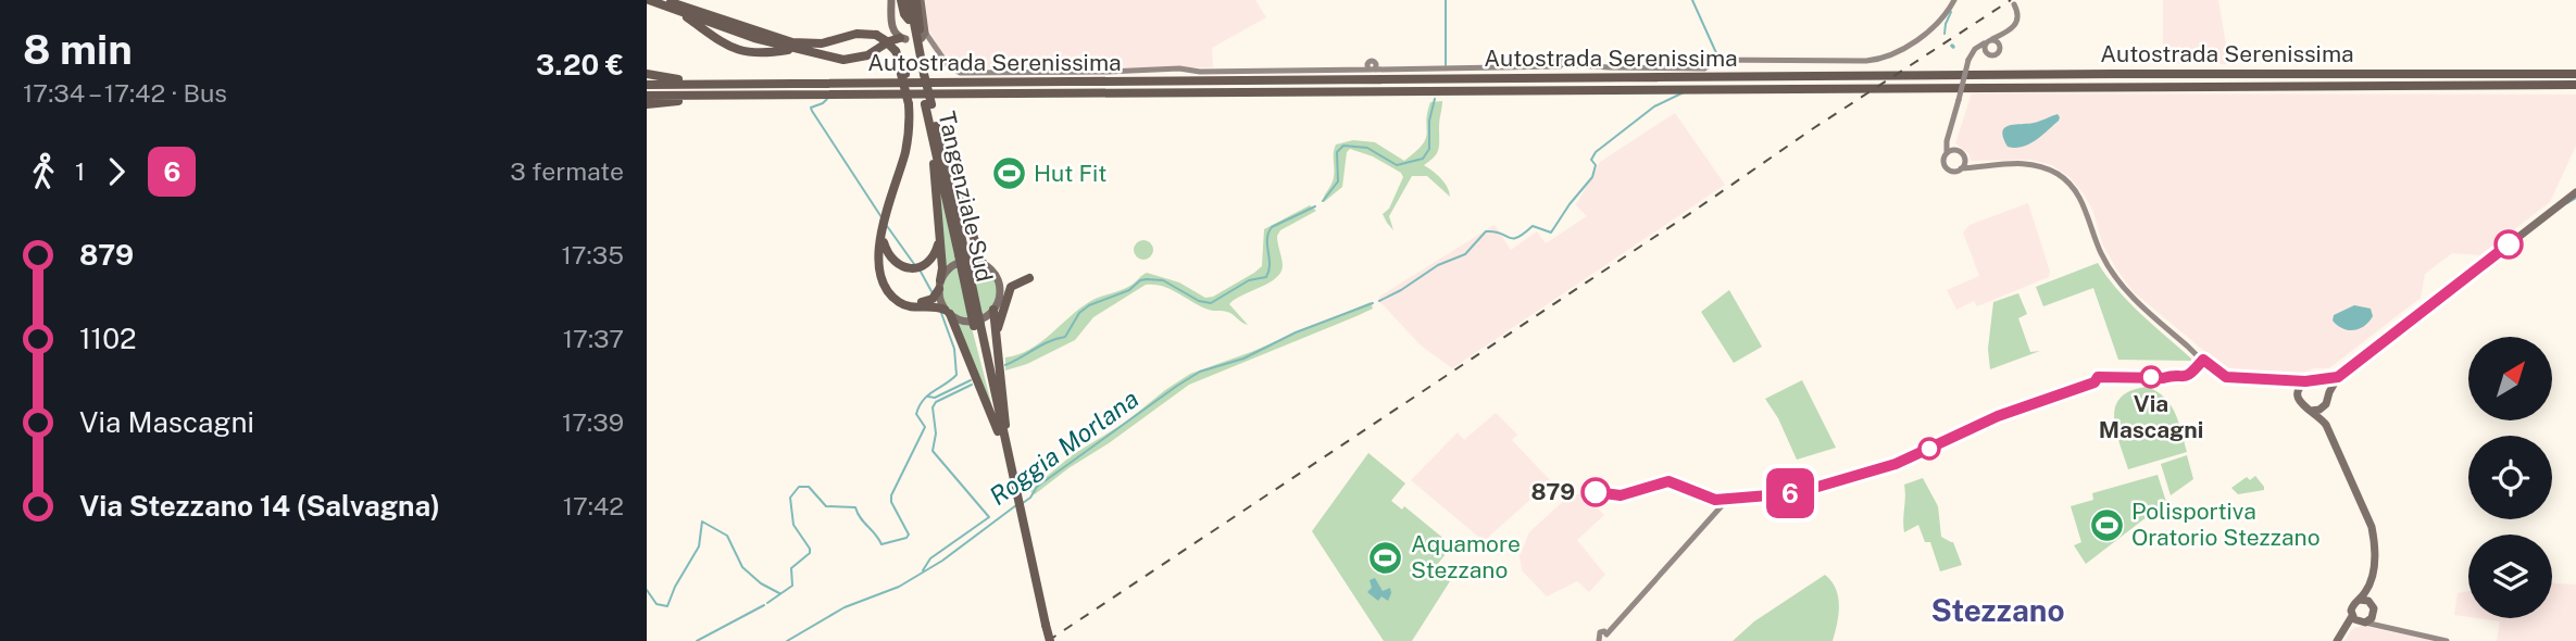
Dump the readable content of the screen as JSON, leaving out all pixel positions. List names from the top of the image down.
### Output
{
  "streets": {
    "highway": ["Autostrada Serenissima", "Tangenziale Sud"]
  },
  "districts": ["Stezzano"],
  "water": ["Roggia Morlana"],
  "places": {
    "sports": ["Hut Fit", "Polisportiva Oratorio Stezzano", "Aquamore Stezzano"],
    "other": ["Via Mascagni", "879"]
  },
  "lines": ["bus line 6"],
  "north": "top right",
  "page": {
    "heading": ["8 min", "17:34 – 17:42 · Bus", "3.20 €"],
    "on_map": "6",
    "legs": ["1", "6", "3 fermate"],
    "list": [
      {
        "name": "879",
        "value": "17:35"
      },
      {
        "name": "1102",
        "value": "17:37"
      },
      {
        "name": "Via Mascagni",
        "value": "17:39"
      },
      {
        "name": "Via Stezzano 14 (Salvagna)",
        "value": "17:42"
      }
    ]
  }
}
